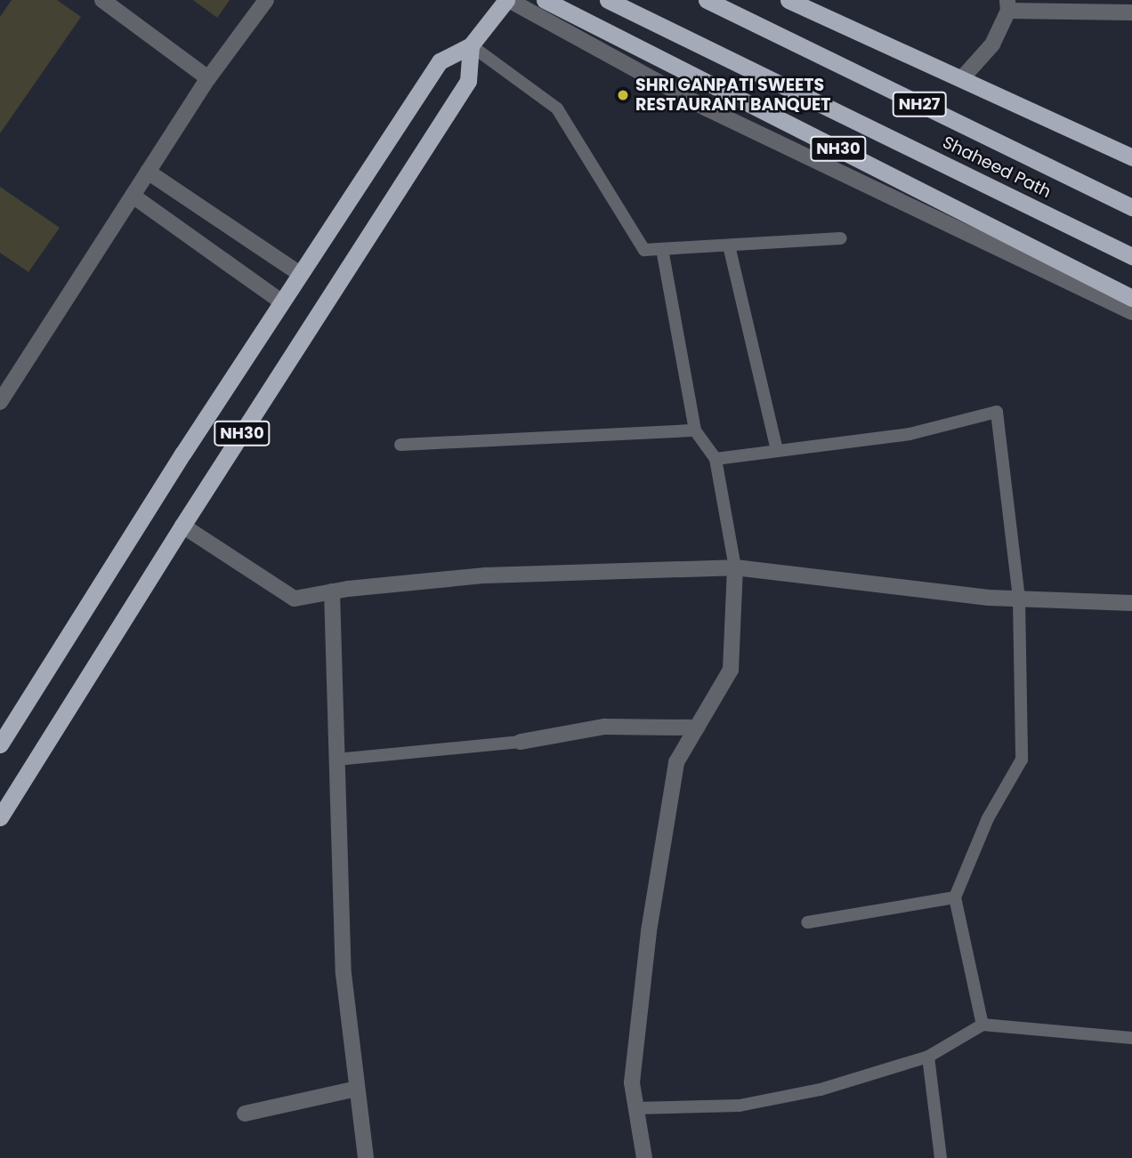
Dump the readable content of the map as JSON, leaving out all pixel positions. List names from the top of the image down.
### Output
{
  "streets": {
    "highway": ["NH27", "NH30", "Shaheed Path"]
  },
  "places": ["SHRI GANPATI SWEETS RESTAURANT BANQUET"]
}
